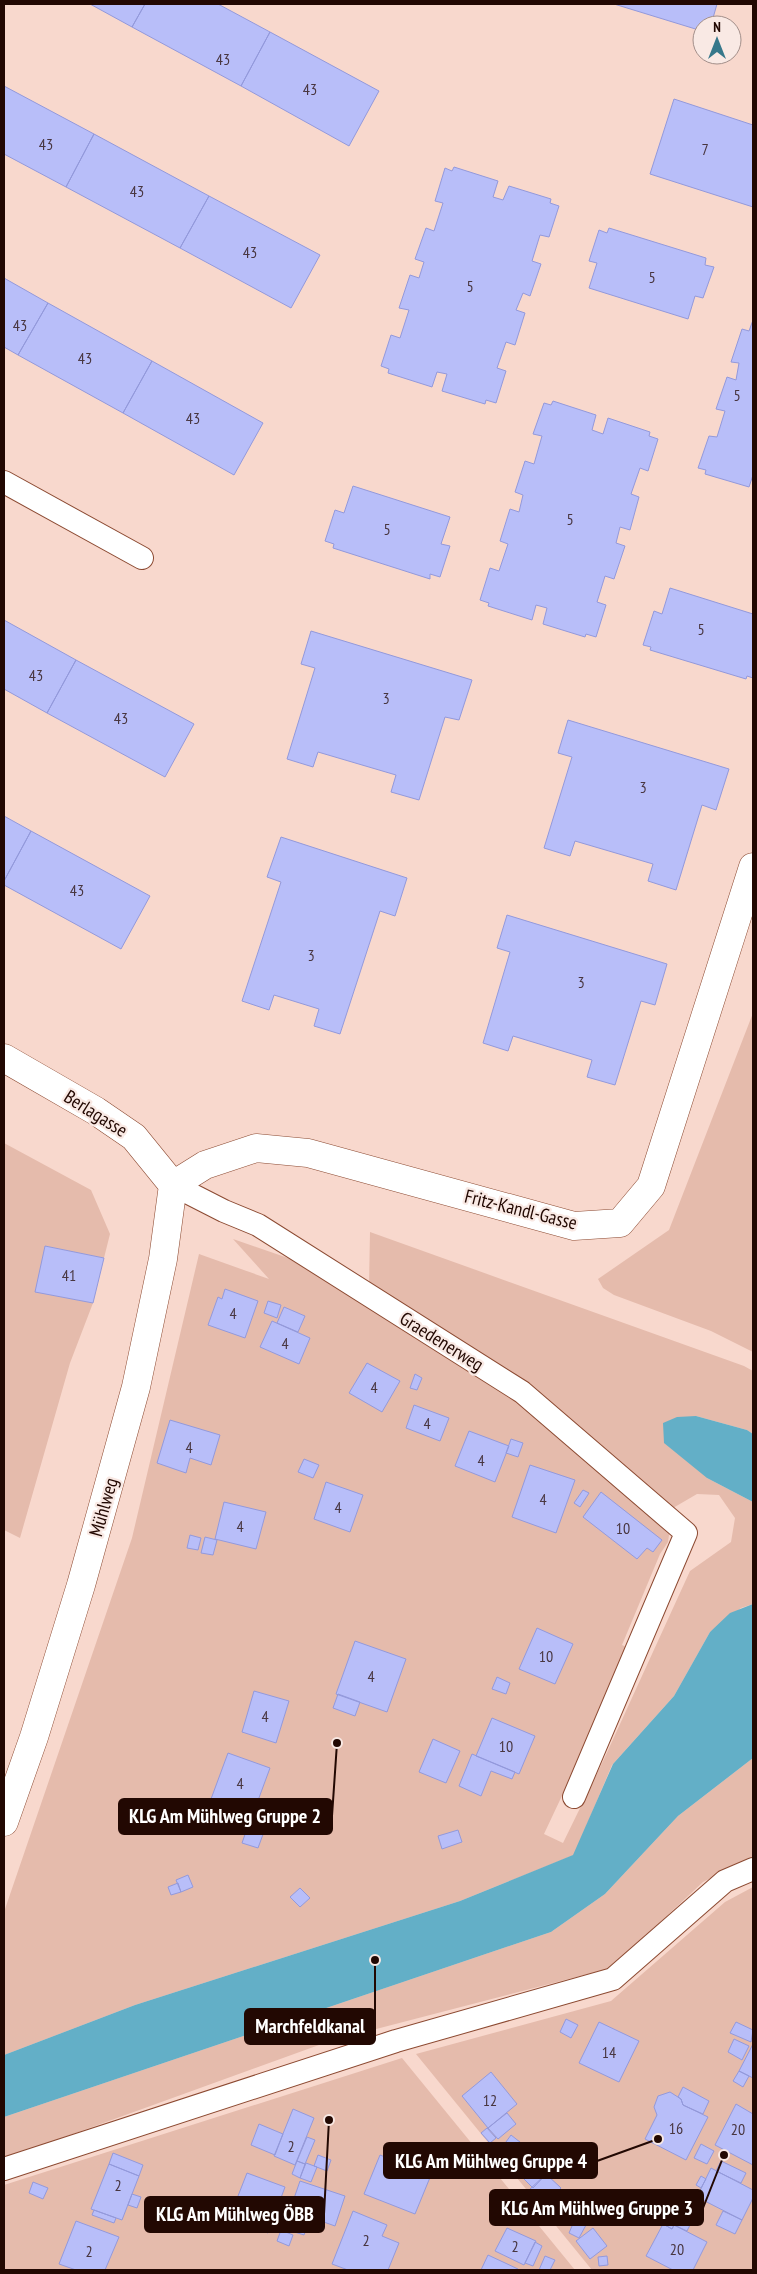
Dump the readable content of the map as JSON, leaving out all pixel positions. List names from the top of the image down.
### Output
{
  "streets": {
    "street": ["Berlagasse", "Fritz-Kandl-Gasse", "Mühlweg"],
    "lane": ["Graedenerweg"]
  },
  "crossings": [
    ["Berlagasse", "Fritz-Kandl-Gasse"],
    ["Berlagasse", "Graedenerweg"],
    ["Berlagasse", "Mühlweg"],
    ["Fritz-Kandl-Gasse", "Graedenerweg"],
    ["Fritz-Kandl-Gasse", "Mühlweg"],
    ["Graedenerweg", "Mühlweg"]
  ],
  "places": [
    "KLG Am Mühlweg Gruppe 2",
    "Marchfeldkanal",
    "KLG Am Mühlweg ÖBB",
    "KLG Am Mühlweg Gruppe 4",
    "KLG Am Mühlweg Gruppe 3"
  ],
  "house_numbers": [
    "43",
    "43",
    "43",
    "7",
    "43",
    "43",
    "5",
    "5",
    "43",
    "43",
    "5",
    "43",
    "5",
    "5",
    "5",
    "43",
    "3",
    "43",
    "3",
    "43",
    "3",
    "3",
    "41",
    "4",
    "4",
    "4",
    "4",
    "4",
    "4",
    "4",
    "4",
    "4",
    "10",
    "10",
    "4",
    "4",
    "10",
    "4",
    "14",
    "12",
    "16",
    "20",
    "2",
    "2",
    "2",
    "2",
    "20",
    "2"
  ],
  "north": "top"
}
